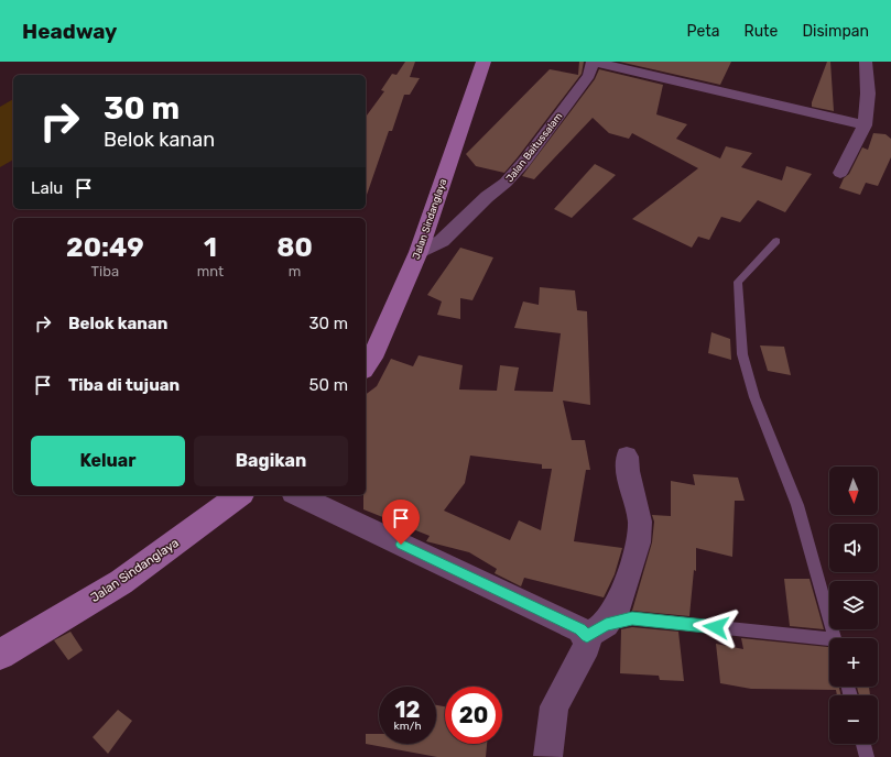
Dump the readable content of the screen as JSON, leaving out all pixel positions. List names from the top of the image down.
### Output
{
  "streets": {
    "street": ["Jalan Baitussalam", "Jalan Sindanglaya"]
  },
  "crossings": [
    ["Jalan Baitussalam", "Jalan Sindanglaya"]
  ],
  "north": "bottom",
  "page": {
    "header": "Headway",
    "nav": ["Peta", "Rute", "Disimpan"],
    "turn": ["30 m", "Belok kanan"],
    "then": "Lalu",
    "eta": [
      "20:49",
      "Tiba",
      "1",
      "mnt",
      "80",
      "m"
    ],
    "list": [
      {
        "name": "Belok kanan",
        "value": "30 m"
      },
      {
        "name": "Tiba di tujuan",
        "value": "50 m"
      }
    ],
    "buttons": ["Keluar", "Bagikan"],
    "map_buttons": ["+", "−"],
    "speed": "12 km/h",
    "limit": "20"
  }
}
